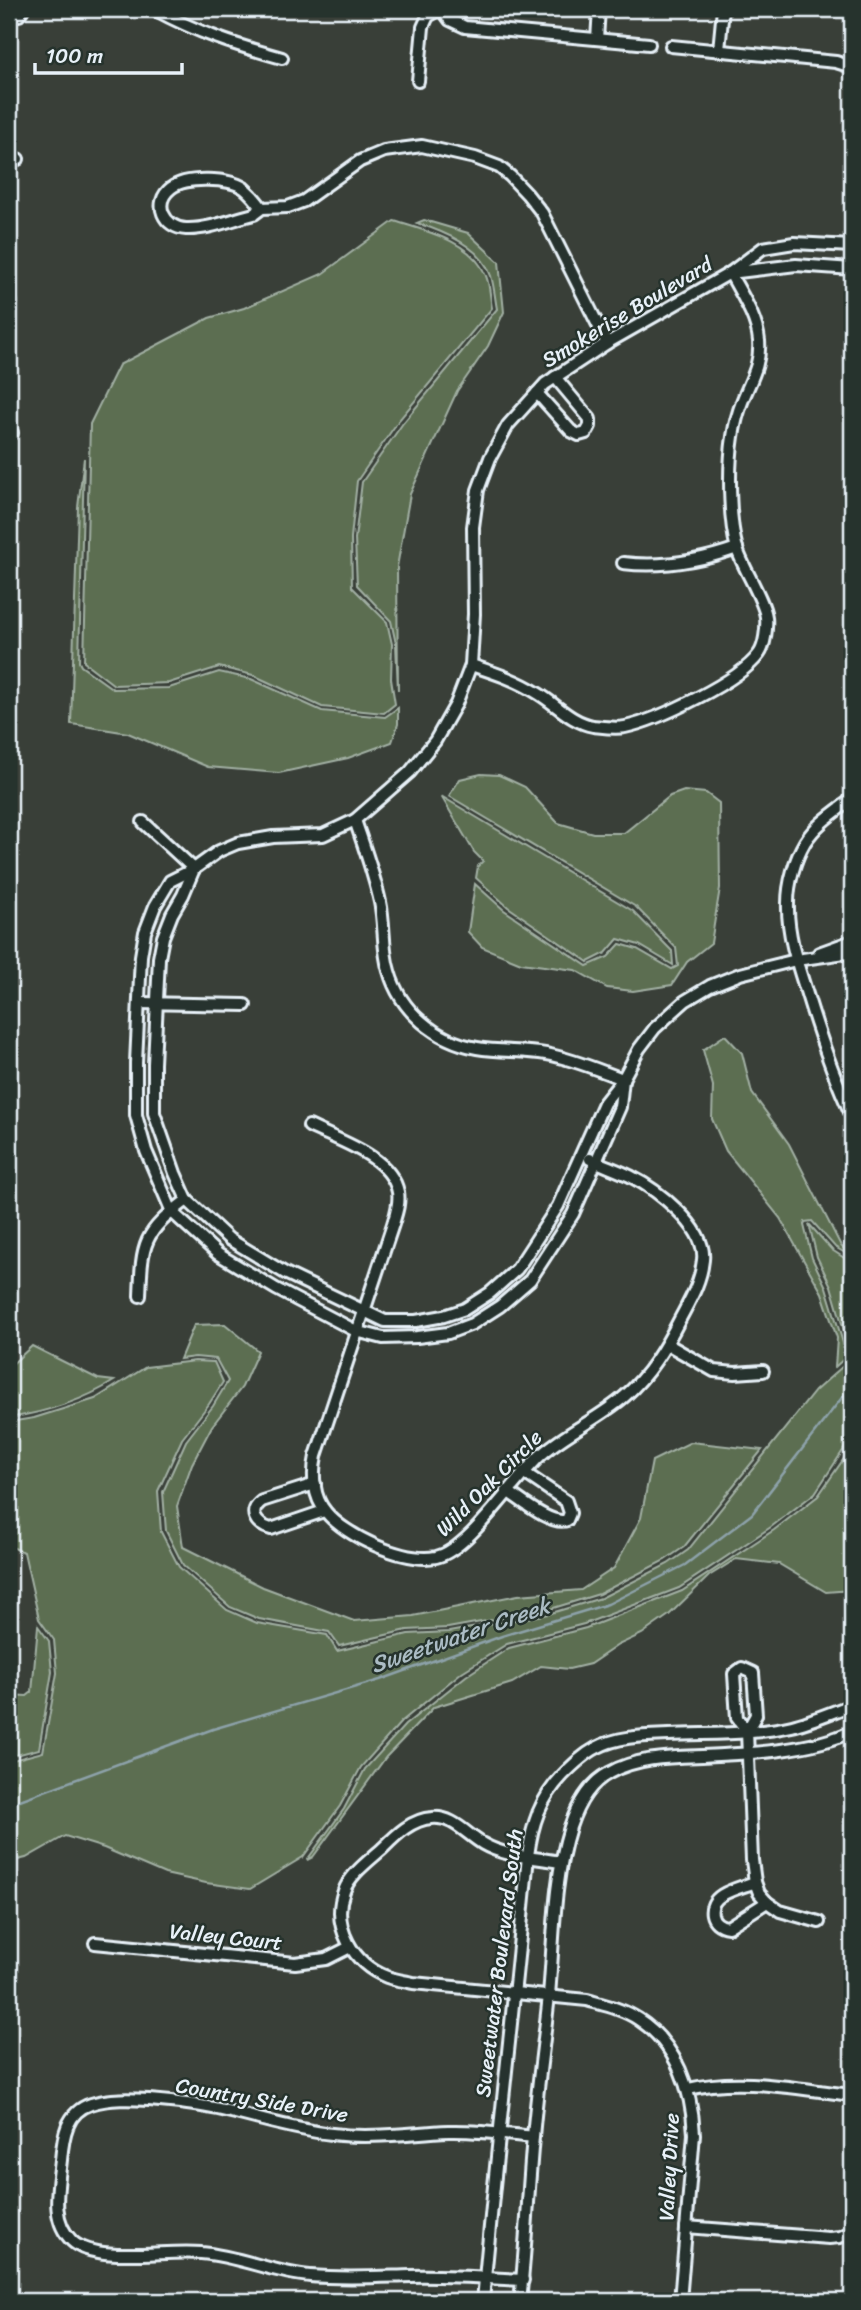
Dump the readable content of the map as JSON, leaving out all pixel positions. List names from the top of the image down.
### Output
{
  "streets": {
    "street": [
      "Smokerise Boulevard",
      "Wild Oak Circle",
      "Valley Court",
      "Sweetwater Boulevard South",
      "Country Side Drive",
      "Valley Drive"
    ]
  },
  "crossings": [
    ["Smokerise Boulevard", "Wild Oak Circle"],
    ["Valley Court", "Sweetwater Boulevard South"],
    ["Valley Court", "Valley Drive"],
    ["Sweetwater Boulevard South", "Country Side Drive"],
    ["Sweetwater Boulevard South", "Valley Drive"]
  ],
  "water": ["Sweetwater Creek"],
  "scale_bar": "100 m"
}
